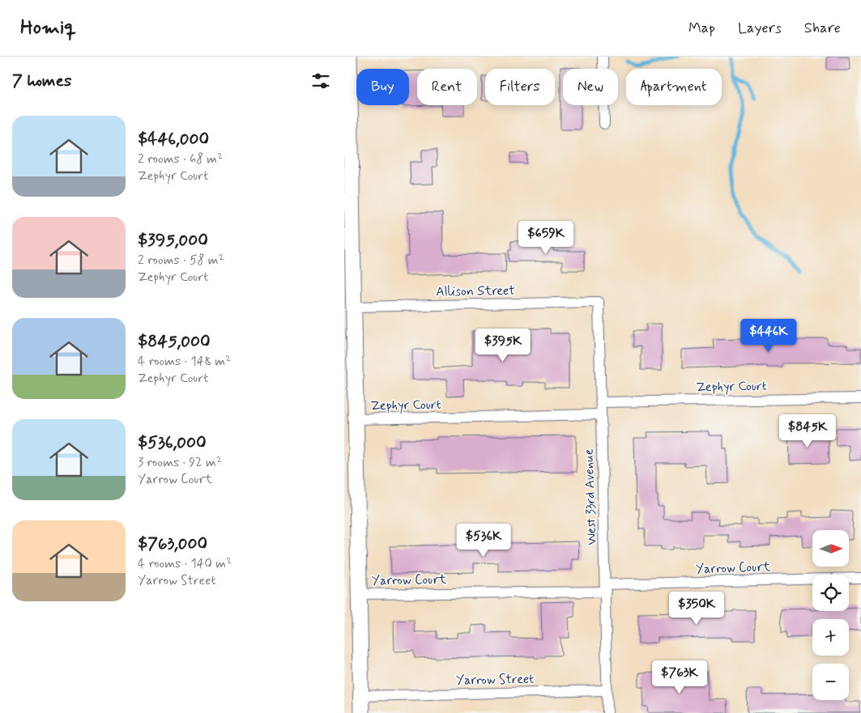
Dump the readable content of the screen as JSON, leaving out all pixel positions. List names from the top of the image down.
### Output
{
  "streets": {
    "street": [
      "Allison Street",
      "Zephyr Court",
      "West 33rd Avenue",
      "Yarrow Court",
      "Yarrow Street"
    ]
  },
  "crossings": [
    ["Allison Street", "West 33rd Avenue"],
    ["Zephyr Court", "West 33rd Avenue"],
    ["West 33rd Avenue", "Yarrow Court"],
    ["West 33rd Avenue", "Yarrow Street"]
  ],
  "north": "right",
  "page": {
    "header": "Homiq",
    "nav": ["Map", "Layers", "Share"],
    "heading": "7 homes",
    "chip": [
      "Buy",
      "Rent",
      "Filters",
      "New",
      "Apartment"
    ],
    "list": [
      {
        "name": "$446,000",
        "note": "2 rooms · 68 m² · Zephyr Court"
      },
      {
        "name": "$395,000",
        "note": "2 rooms · 58 m² · Zephyr Court"
      },
      {
        "name": "$845,000",
        "note": "4 rooms · 148 m² · Zephyr Court"
      },
      {
        "name": "$536,000",
        "note": "3 rooms · 92 m² · Yarrow Court"
      },
      {
        "name": "$763,000",
        "note": "4 rooms · 140 m² · Yarrow Street"
      }
    ],
    "price": [
      "$659K",
      "$446K",
      "$395K",
      "$845K",
      "$536K",
      "$350K",
      "$763K"
    ],
    "map_buttons": ["+", "−"]
  }
}
